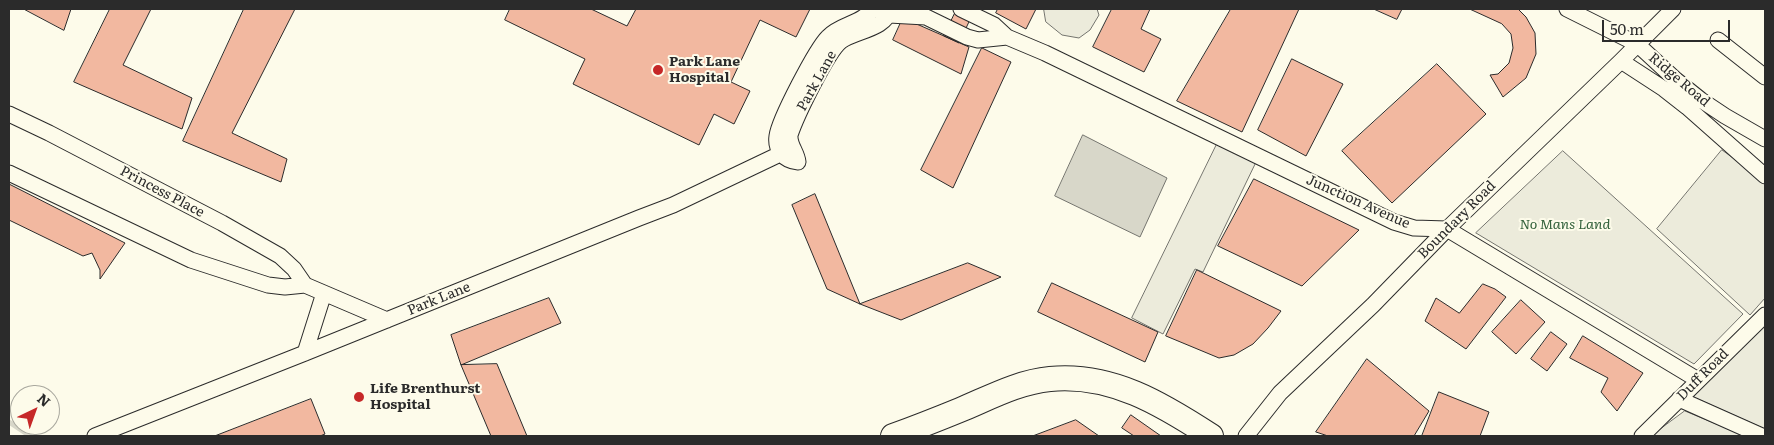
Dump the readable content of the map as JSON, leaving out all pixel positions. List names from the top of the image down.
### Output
{
  "streets": {
    "street": [
      "Ridge Road",
      "Park Lane",
      "Princess Place",
      "Junction Avenue",
      "Boundary Road",
      "Duff Road"
    ]
  },
  "crossings": [
    ["Ridge Road", "Boundary Road"],
    ["Park Lane", "Junction Avenue"],
    ["Junction Avenue", "Boundary Road"],
    ["Junction Avenue", "Duff Road"]
  ],
  "parks": ["No Mans Land"],
  "places": ["Park Lane Hospital", "Life Brenthurst Hospital"],
  "scale_bar": "50 m",
  "north": "top right"
}
